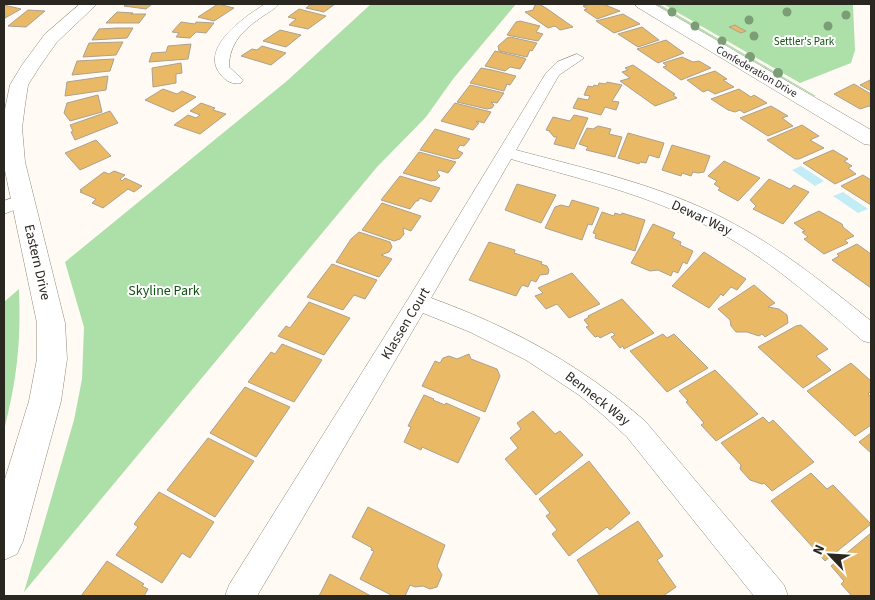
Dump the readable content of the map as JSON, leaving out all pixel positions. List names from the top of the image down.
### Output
{
  "streets": {
    "street": [
      "Confederation Drive",
      "Dewar Way",
      "Eastern Drive",
      "Klassen Court",
      "Benneck Way"
    ]
  },
  "crossings": [
    ["Dewar Way", "Klassen Court"],
    ["Klassen Court", "Benneck Way"]
  ],
  "parks": ["Settler's Park", "Skyline Park"],
  "north": "top left"
}
